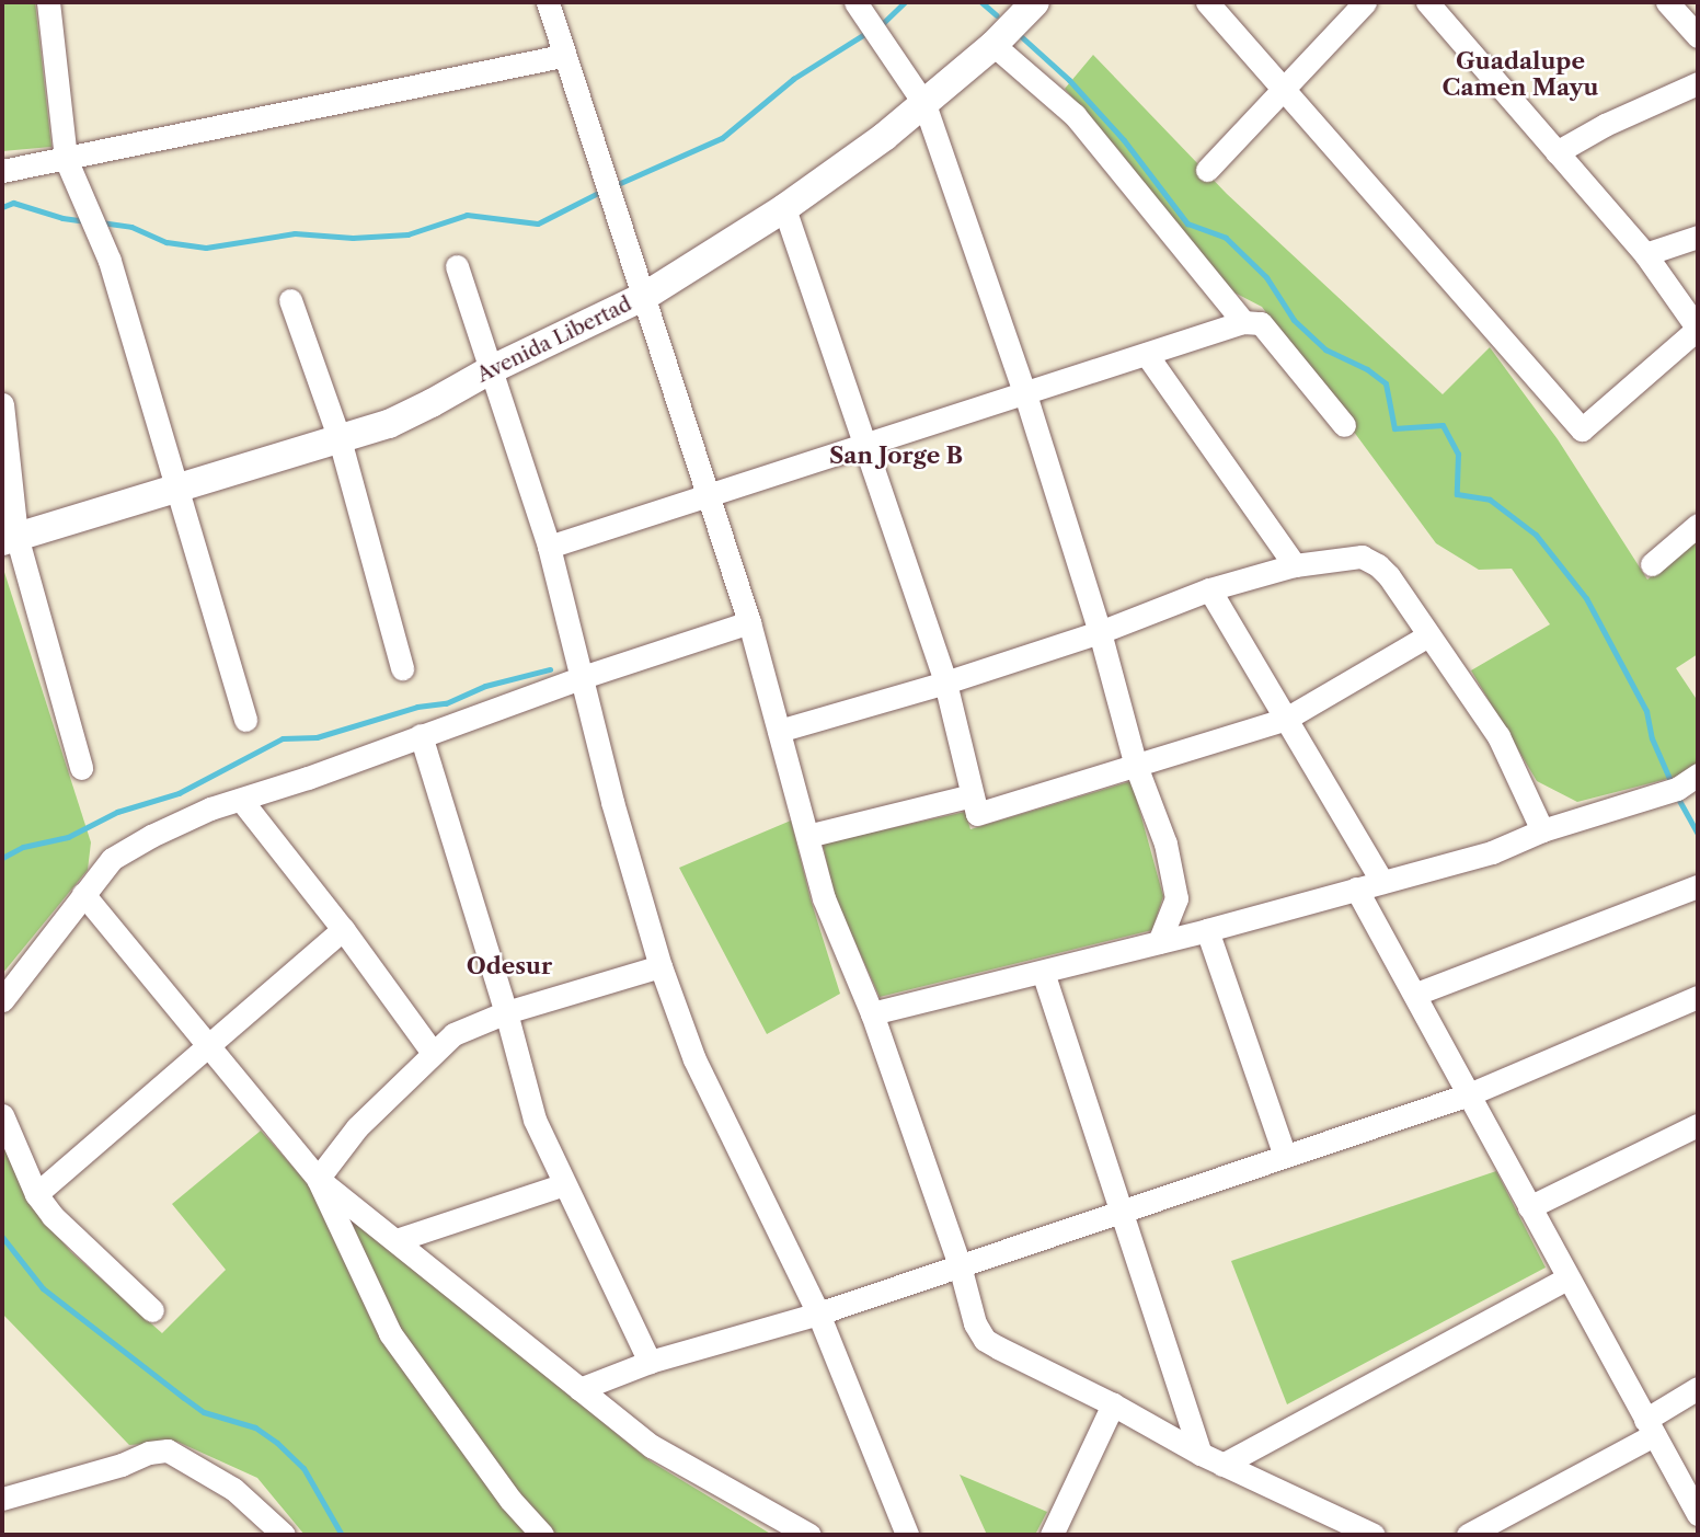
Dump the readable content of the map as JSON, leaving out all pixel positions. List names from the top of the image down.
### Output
{
  "streets": {
    "main road": ["Avenida Libertad"]
  },
  "districts": ["Guadalupe Camen Mayu", "San Jorge B", "Odesur"]
}
